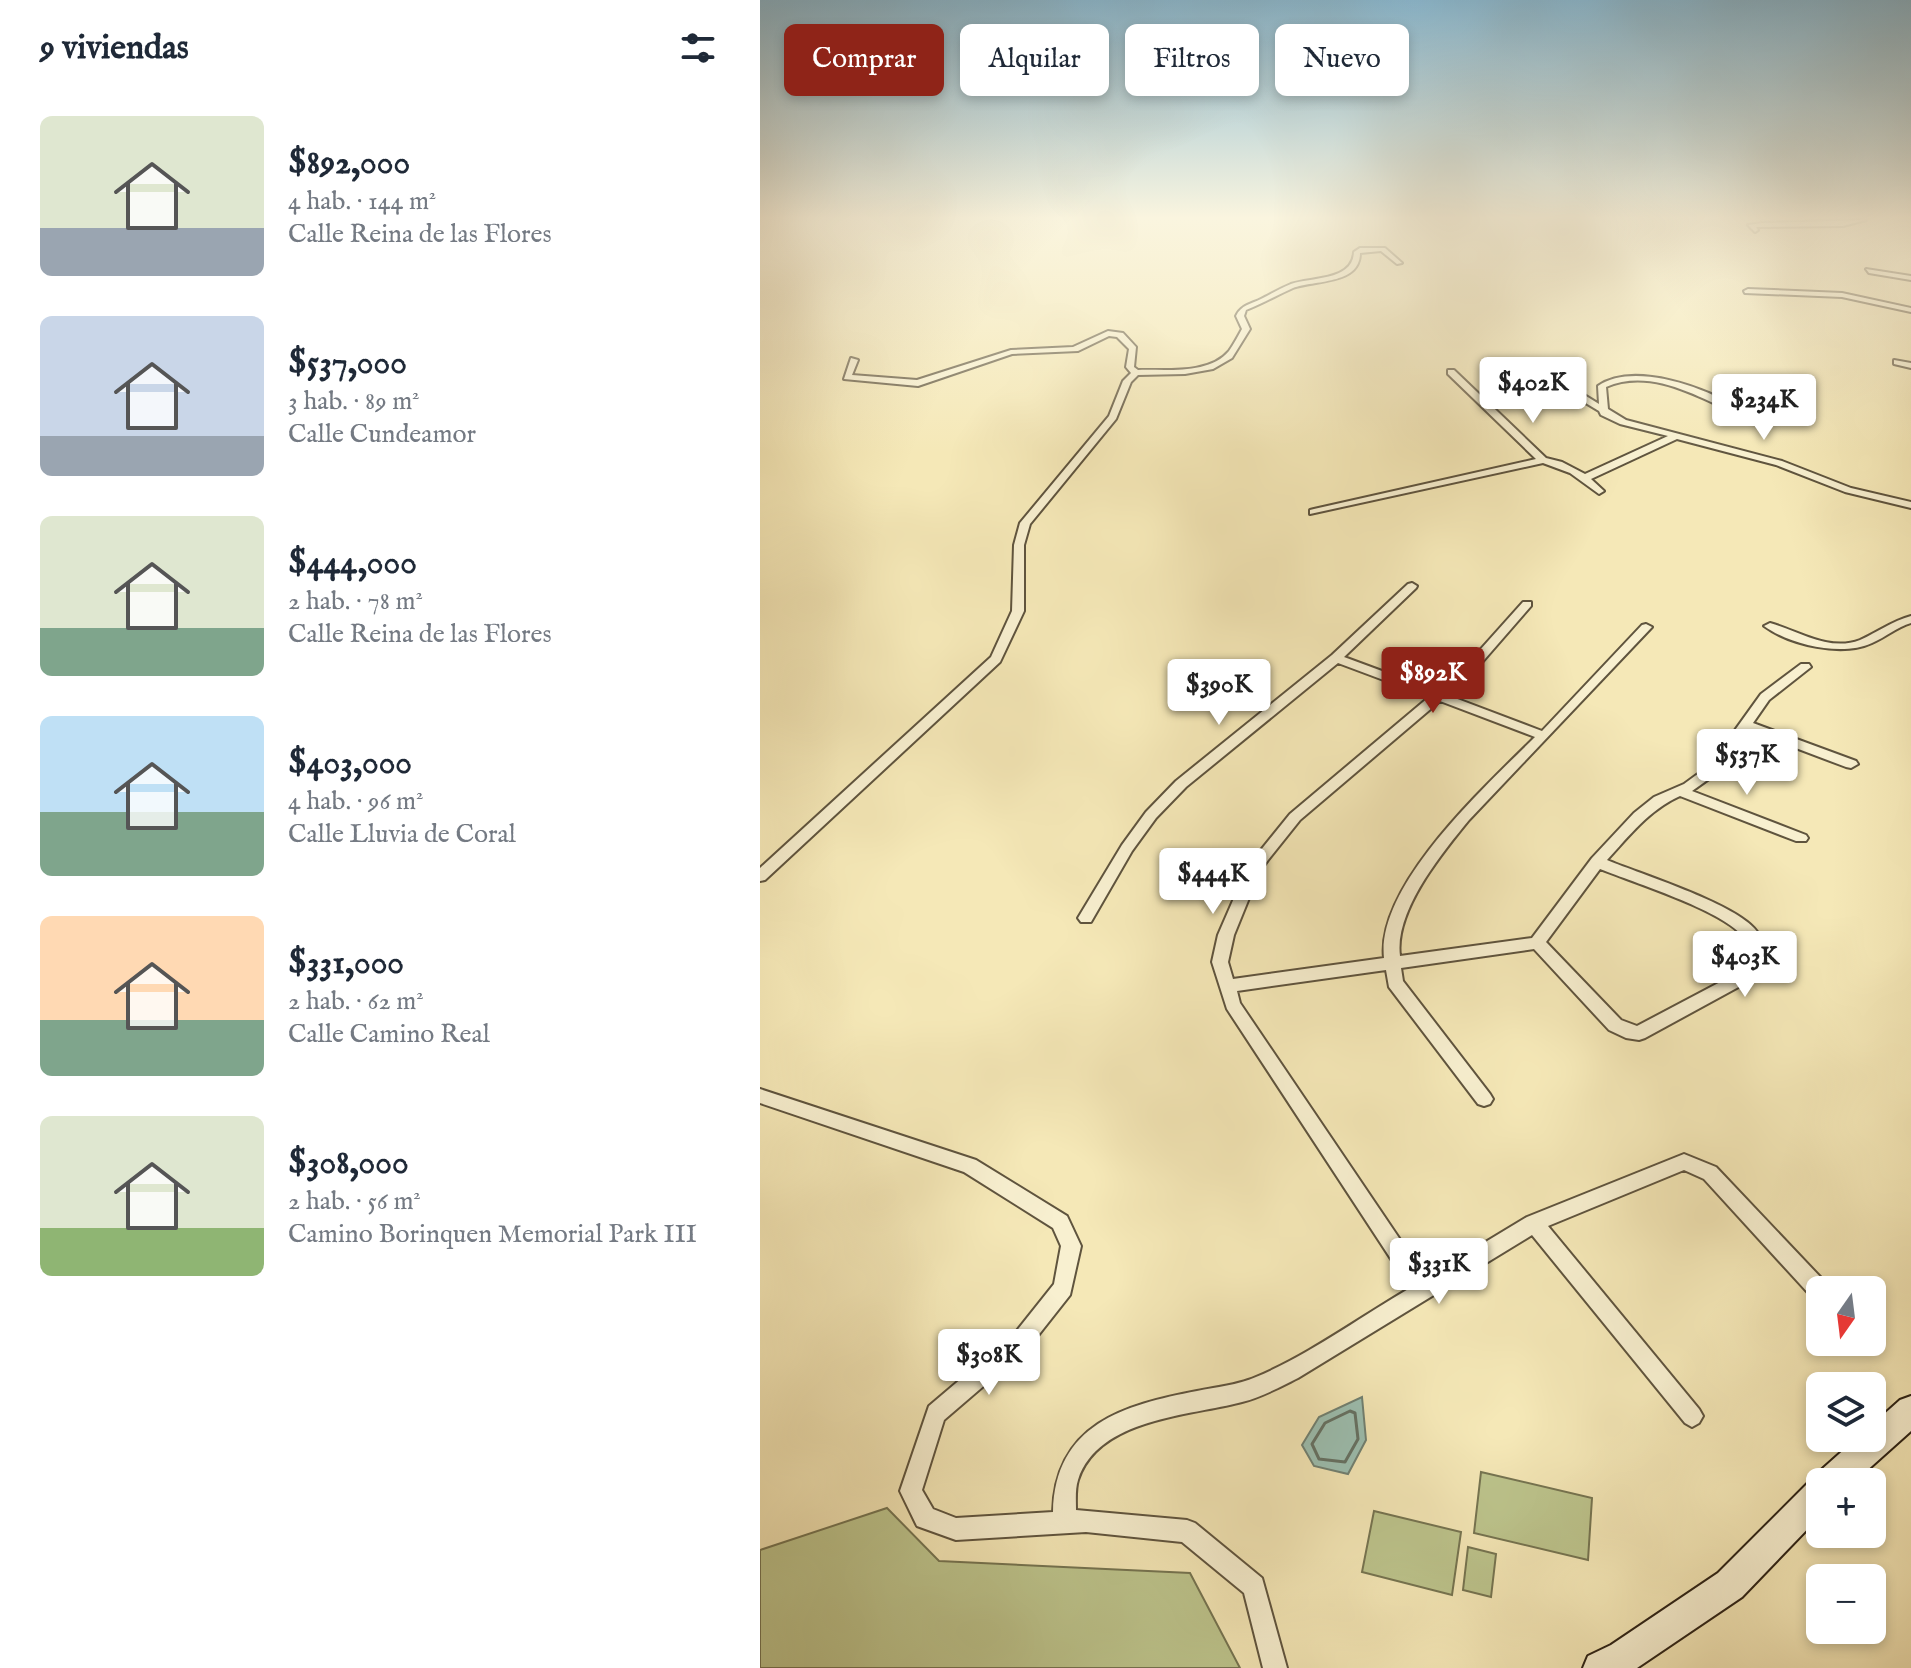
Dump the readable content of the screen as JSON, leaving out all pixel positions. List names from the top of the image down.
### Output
{
  "north": "bottom",
  "page": {
    "heading": "9 viviendas",
    "chip": [
      "Comprar",
      "Alquilar",
      "Filtros",
      "Nuevo"
    ],
    "list": [
      {
        "name": "$892,000",
        "note": "4 hab. · 144 m² · Calle Reina de las Flores"
      },
      {
        "name": "$537,000",
        "note": "3 hab. · 89 m² · Calle Cundeamor"
      },
      {
        "name": "$444,000",
        "note": "2 hab. · 78 m² · Calle Reina de las Flores"
      },
      {
        "name": "$403,000",
        "note": "4 hab. · 96 m² · Calle Lluvia de Coral"
      },
      {
        "name": "$331,000",
        "note": "2 hab. · 62 m² · Calle Camino Real"
      },
      {
        "name": "$308,000",
        "note": "2 hab. · 56 m² · Camino Borinquen Memorial Park III"
      }
    ],
    "price": [
      "$402K",
      "$234K",
      "$892K",
      "$390K",
      "$537K",
      "$444K",
      "$403K",
      "$331K",
      "$308K"
    ],
    "map_buttons": ["+", "−"]
  }
}
